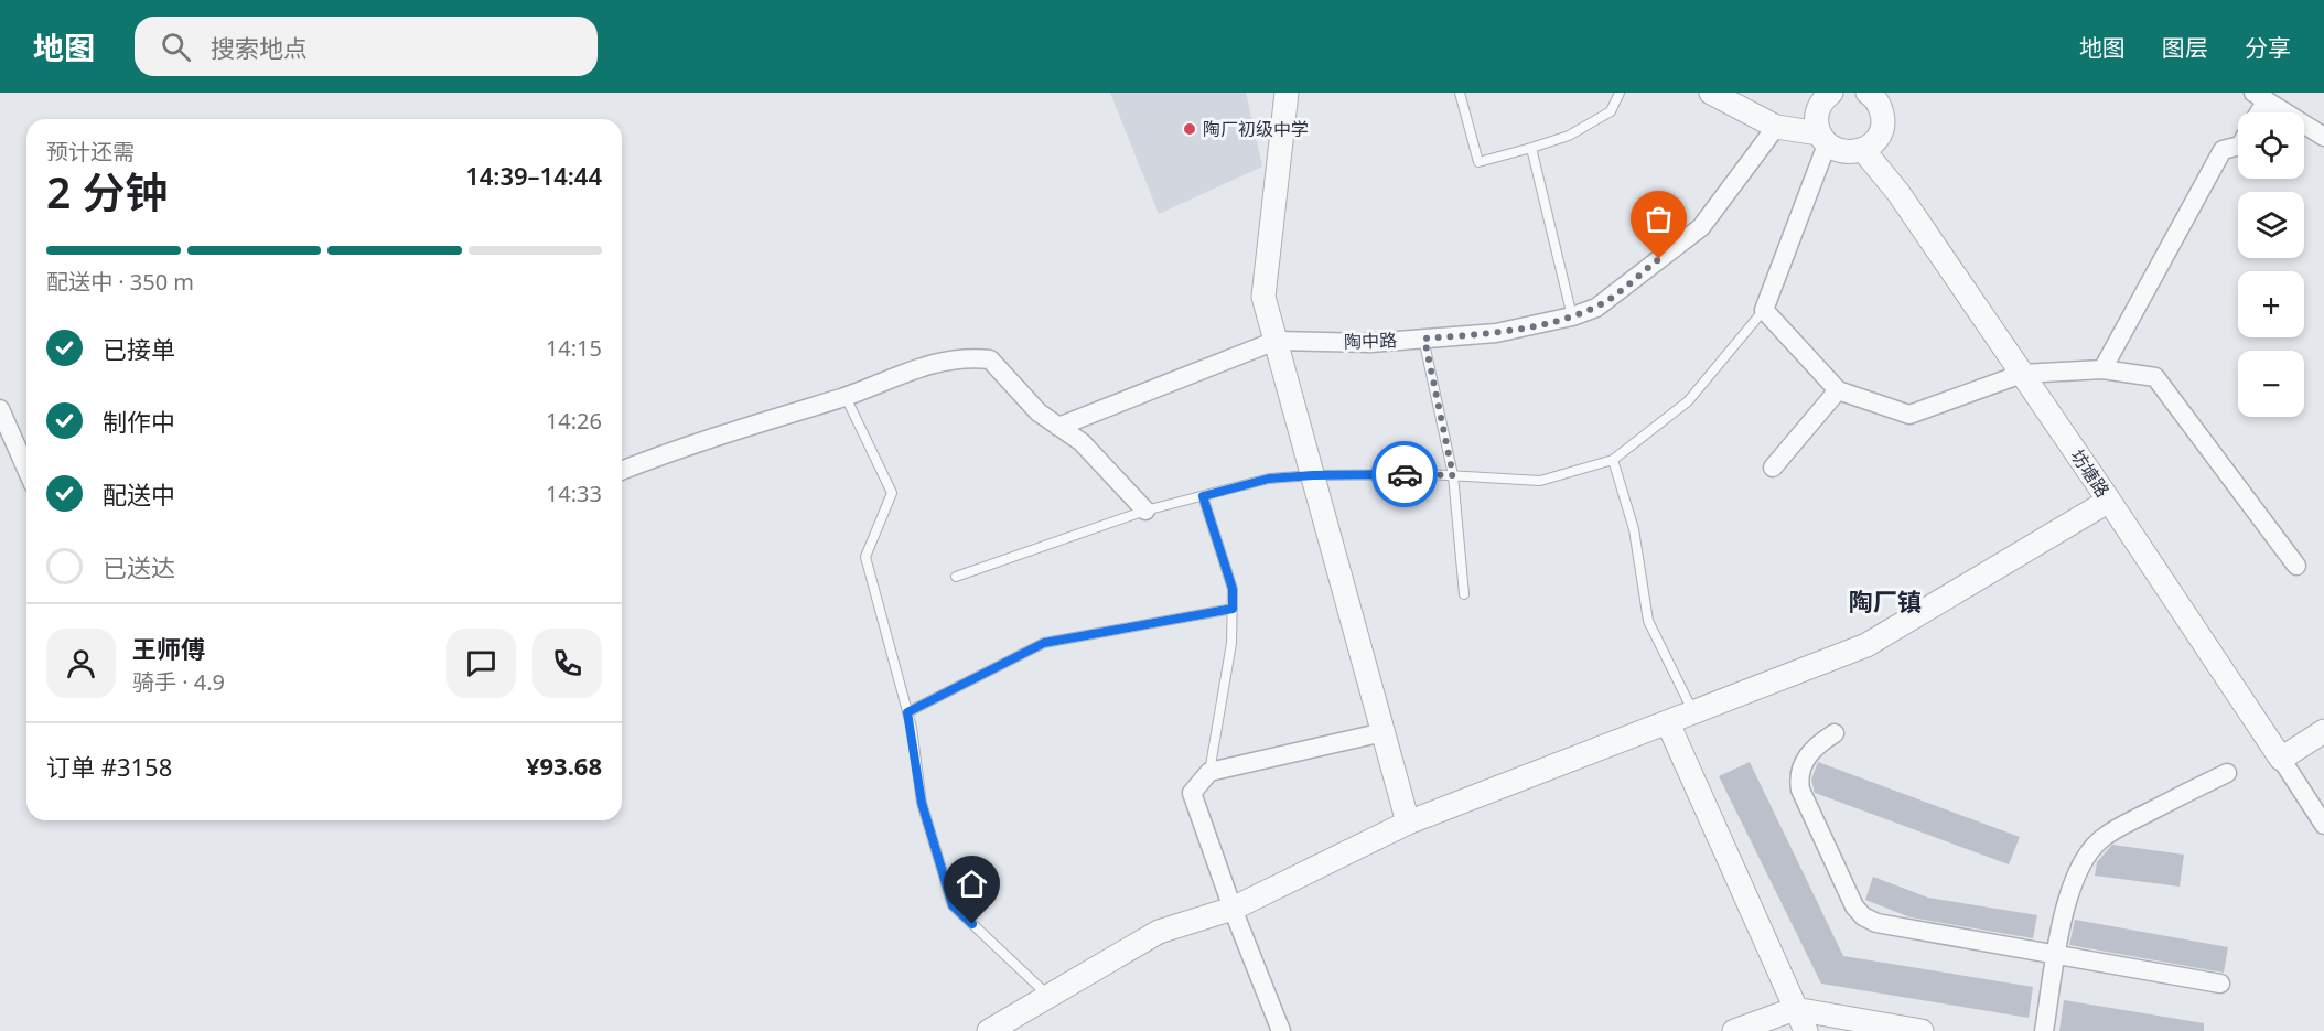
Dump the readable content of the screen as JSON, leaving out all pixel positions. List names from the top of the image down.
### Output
{
  "streets": {
    "street": ["陶中路", "坊塘路"]
  },
  "districts": ["陶厂镇"],
  "places": ["陶厂初级中学"],
  "page": {
    "header": "地图",
    "search": "搜索地点",
    "nav": ["地图", "图层", "分享"],
    "map_buttons": ["+", "−"],
    "heading": ["2 分钟", "预计还需", "14:39–14:44"],
    "panel": [
      "王师傅",
      "骑手 · 4.9",
      "订单 #3158",
      "¥93.68"
    ],
    "bar": "配送中 · 350 m",
    "list": [
      ["已接单", "14:15"],
      ["制作中", "14:26"],
      ["配送中", "14:33"],
      "已送达"
    ]
  }
}
